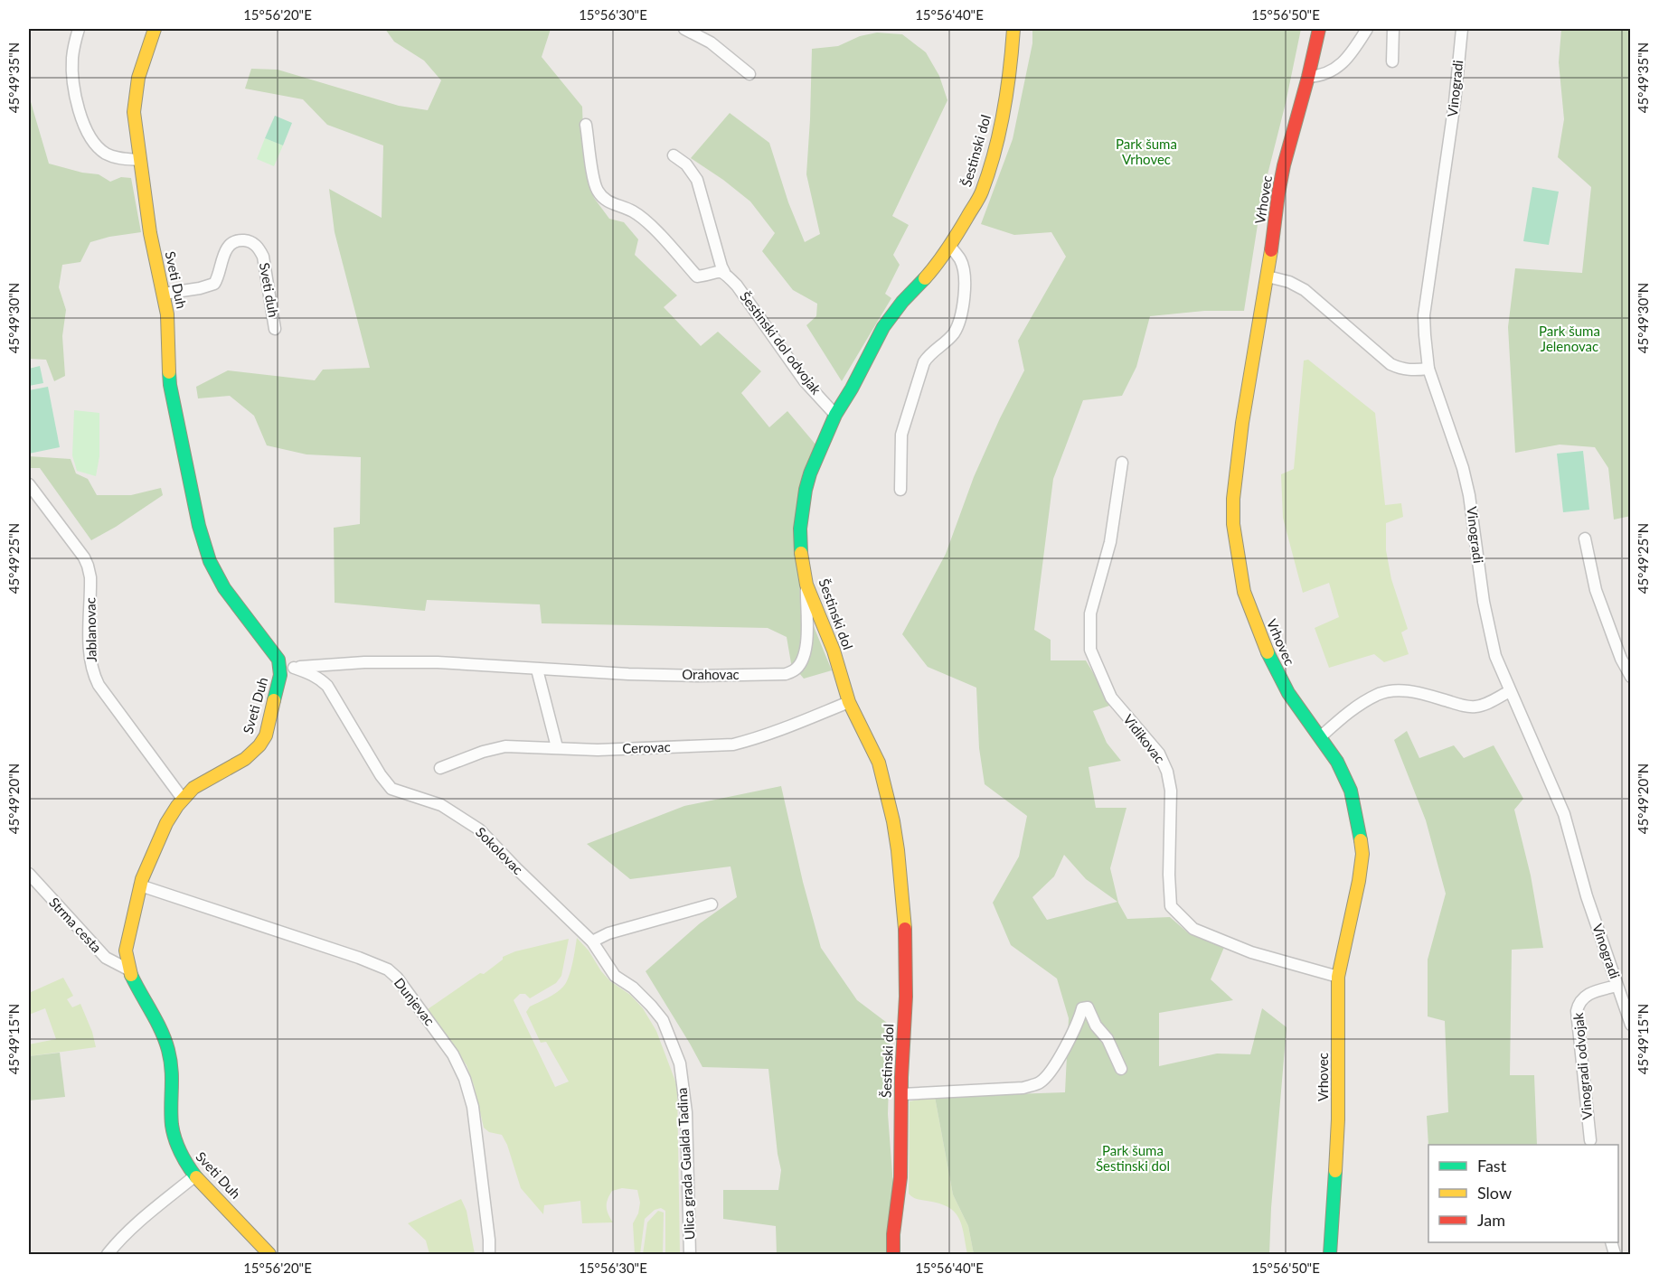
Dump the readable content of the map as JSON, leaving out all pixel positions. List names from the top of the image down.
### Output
{
  "streets": {
    "street": [
      "Vinogradi",
      "Šestinski dol",
      "Vrhovec",
      "Sveti Duh",
      "Sveti duh",
      "Šestinski dol odvojak",
      "Jablanovac",
      "Orahovac",
      "Vidikovac",
      "Cerovac",
      "Sokolovac",
      "Strma cesta",
      "Dunjevac",
      "Vinogradi odvojak",
      "Ulica grada Gualda Tadina"
    ]
  },
  "crossings": [
    ["Vinogradi", "Vinogradi odvojak"],
    ["Šestinski dol", "Šestinski dol odvojak"],
    ["Šestinski dol", "Orahovac"],
    ["Šestinski dol", "Cerovac"],
    ["Vrhovec", "Vidikovac"],
    ["Sveti Duh", "Sveti duh"],
    ["Sveti Duh", "Jablanovac"],
    ["Sveti Duh", "Orahovac"],
    ["Sveti Duh", "Strma cesta"],
    ["Sveti Duh", "Dunjevac"],
    ["Orahovac", "Sokolovac"],
    ["Sokolovac", "Ulica grada Gualda Tadina"]
  ],
  "parks": ["Park šuma Vrhovec", "Park šuma Jelenovac", "Park šuma Šestinski dol"],
  "legend": ["Fast", "Slow", "Jam"],
  "coordinates": [
    "15°56'20\"E",
    "15°56'30\"E",
    "15°56'40\"E",
    "15°56'50\"E",
    "45°49'35\"N",
    "45°49'30\"N",
    "45°49'25\"N",
    "45°49'20\"N",
    "45°49'15\"N"
  ]
}
